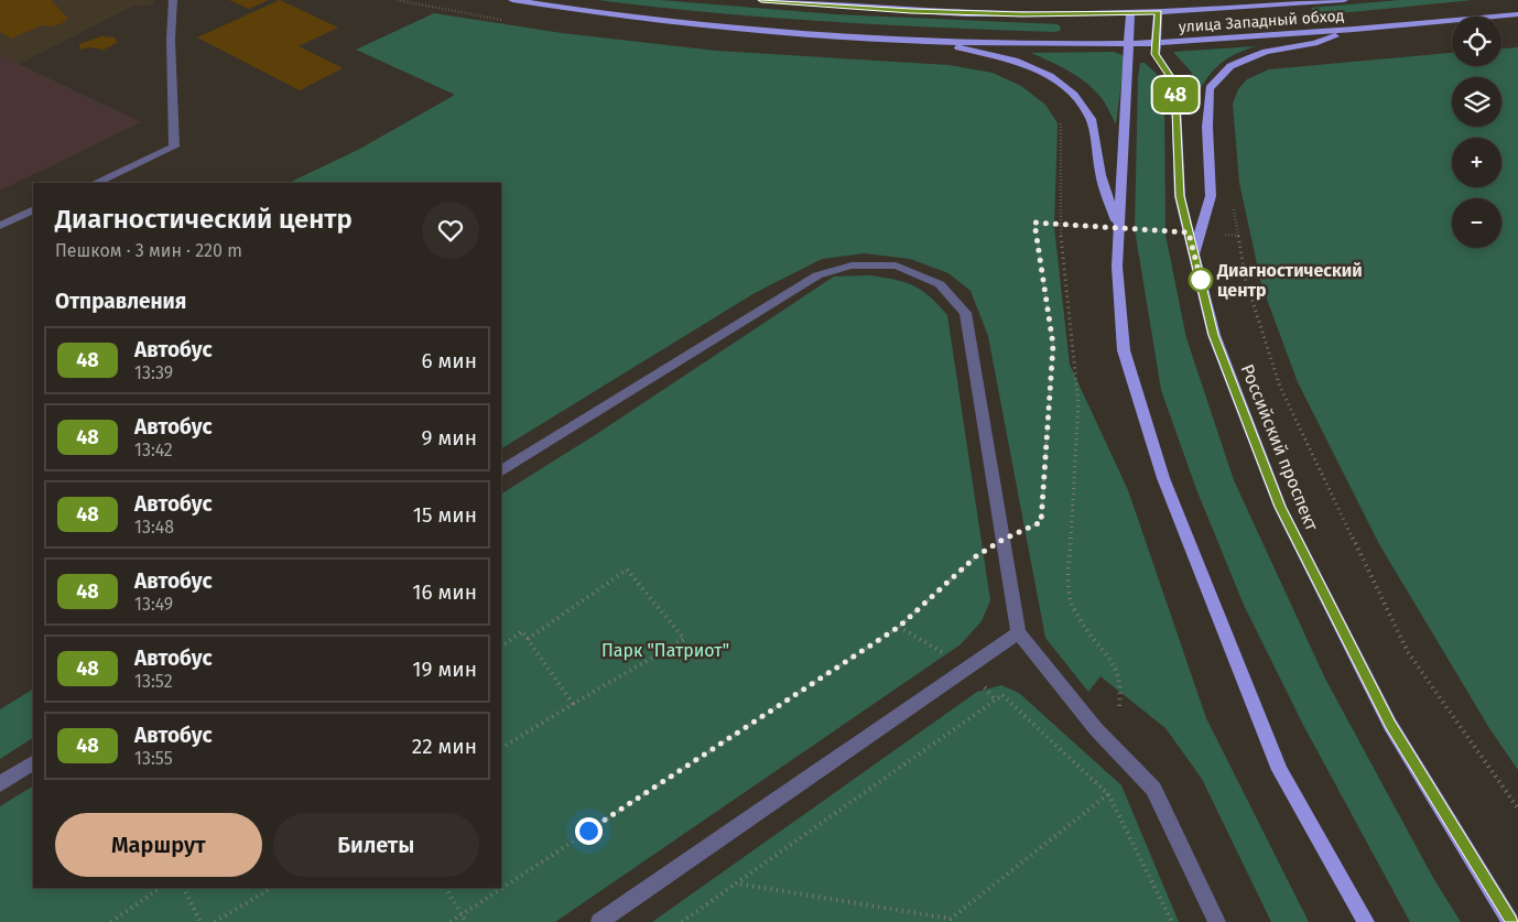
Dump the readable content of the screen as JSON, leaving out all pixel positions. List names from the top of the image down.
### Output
{
  "streets": {
    "main road": ["улица Западный обход", "Российский проспект"]
  },
  "crossings": [
    ["улица Западный обход", "Российский проспект"]
  ],
  "parks": ["Парк \"Патриот\""],
  "places": ["Диагностический центр"],
  "lines": ["bus line 48"],
  "page": {
    "on_map": "48",
    "map_buttons": ["+", "−"],
    "heading": [
      ["Диагностический центр", "Пешком · 3 мин · 220 m"],
      "Отправления"
    ],
    "list": [
      {
        "mark": "48",
        "name": "Автобус",
        "note": "13:39",
        "value": "6 мин"
      },
      {
        "mark": "48",
        "name": "Автобус",
        "note": "13:42",
        "value": "9 мин"
      },
      {
        "mark": "48",
        "name": "Автобус",
        "note": "13:48",
        "value": "15 мин"
      },
      {
        "mark": "48",
        "name": "Автобус",
        "note": "13:49",
        "value": "16 мин"
      },
      {
        "mark": "48",
        "name": "Автобус",
        "note": "13:52",
        "value": "19 мин"
      },
      {
        "mark": "48",
        "name": "Автобус",
        "note": "13:55",
        "value": "22 мин"
      }
    ],
    "buttons": ["Маршрут", "Билеты"]
  }
}
